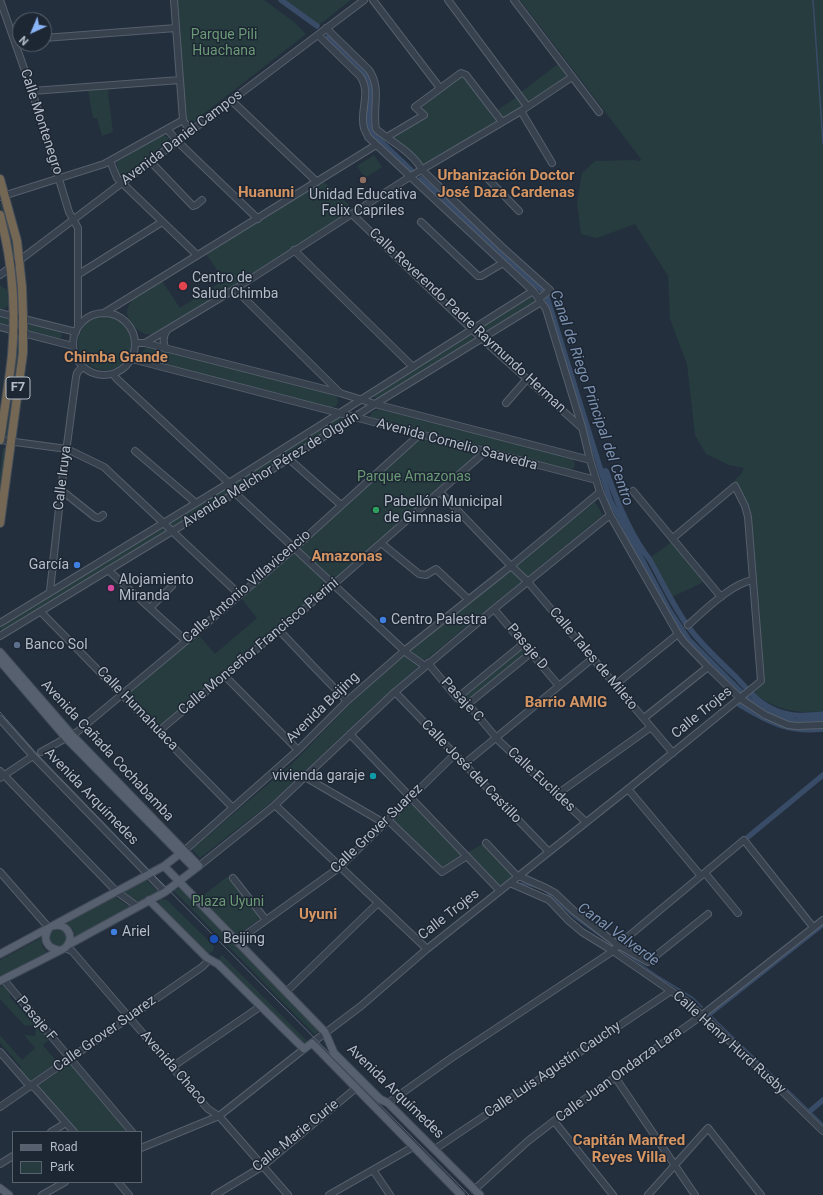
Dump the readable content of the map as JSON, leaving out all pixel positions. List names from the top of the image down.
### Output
{
  "streets": {
    "highway": ["F7"],
    "main road": [
      "Avenida Beijing",
      "Calle Trojes",
      "Avenida Cañada Cochabamba",
      "Avenida Arquímedes"
    ],
    "street": [
      "Calle Montenegro",
      "Avenida Daniel Campos",
      "Calle Reverendo Padre Raymundo Herman",
      "Avenida Cornelio Saavedra",
      "Avenida Melchor Pérez de Olguín",
      "Calle Iruya",
      "Calle Antonio Villavicencio",
      "Calle Monseñor Francisco Pierini",
      "Pasaje D",
      "Calle Tales de Mileto",
      "Pasaje C",
      "Calle Humahuaca",
      "Calle José del Castillo",
      "Calle Euclides",
      "Calle Grover Suarez",
      "Pasaje F",
      "Calle Henry Hurd Rusby",
      "Avenida Chaco",
      "Calle Luis Agustín Cauchy",
      "Calle Juan Ondarza Lara",
      "Calle Marie Curie"
    ]
  },
  "crossings": [
    ["Calle Montenegro", "Avenida Daniel Campos"],
    ["Avenida Daniel Campos", "F7"],
    ["Calle Reverendo Padre Raymundo Herman", "Avenida Melchor Pérez de Olguín"],
    ["Avenida Cornelio Saavedra", "Avenida Melchor Pérez de Olguín"],
    ["Avenida Cornelio Saavedra", "Calle Iruya"],
    ["Avenida Cornelio Saavedra", "Calle Antonio Villavicencio"],
    ["Avenida Cornelio Saavedra", "Calle Monseñor Francisco Pierini"],
    ["Avenida Melchor Pérez de Olguín", "Calle Iruya"],
    ["Avenida Melchor Pérez de Olguín", "Pasaje C"],
    ["Avenida Melchor Pérez de Olguín", "Calle Humahuaca"],
    ["Calle Antonio Villavicencio", "Pasaje C"],
    ["Calle Antonio Villavicencio", "Calle Humahuaca"],
    ["Calle Antonio Villavicencio", "Avenida Cañada Cochabamba"],
    ["Calle Monseñor Francisco Pierini", "Calle Tales de Mileto"],
    ["Calle Monseñor Francisco Pierini", "Pasaje C"],
    ["Calle Monseñor Francisco Pierini", "Calle Humahuaca"],
    ["Calle Tales de Mileto", "Avenida Beijing"],
    ["Calle Tales de Mileto", "Calle Trojes"],
    ["Pasaje C", "Avenida Beijing"],
    ["Pasaje C", "Calle Euclides"],
    ["Avenida Beijing", "Calle Humahuaca"],
    ["Avenida Beijing", "Avenida Cañada Cochabamba"],
    ["Avenida Beijing", "Avenida Arquímedes"],
    ["Avenida Beijing", "Avenida Chaco"],
    ["Calle Trojes", "Calle José del Castillo"],
    ["Calle Trojes", "Calle Euclides"],
    ["Calle Trojes", "Avenida Arquímedes"],
    ["Calle Trojes", "Calle Henry Hurd Rusby"],
    ["Calle Trojes", "Avenida Chaco"],
    ["Calle José del Castillo", "Calle Grover Suarez"],
    ["Avenida Arquímedes", "Calle Grover Suarez"],
    ["Avenida Arquímedes", "Calle Luis Agustín Cauchy"],
    ["Avenida Arquímedes", "Calle Juan Ondarza Lara"],
    ["Avenida Arquímedes", "Calle Marie Curie"],
    ["Calle Grover Suarez", "Pasaje F"],
    ["Calle Grover Suarez", "Avenida Chaco"],
    ["Calle Henry Hurd Rusby", "Calle Luis Agustín Cauchy"],
    ["Calle Henry Hurd Rusby", "Calle Juan Ondarza Lara"],
    ["Avenida Chaco", "Calle Marie Curie"]
  ],
  "districts": [
    "Urbanización Doctor José Daza Cardenas",
    "Huanuni",
    "Chimba Grande",
    "Amazonas",
    "Barrio AMIG",
    "Uyuni",
    "Capitán Manfred Reyes Villa"
  ],
  "water": ["Canal de Riego Principal del Centro", "Canal Valverde"],
  "parks": ["Parque Pili Huachana", "Parque Amazonas", "Plaza Uyuni"],
  "places": [
    "Unidad Educativa Felix Capriles",
    "Centro de Salud Chimba",
    "Pabellón Municipal de Gimnasia",
    "García",
    "Alojamiento Miranda",
    "Centro Palestra",
    "Banco Sol",
    "vivienda garaje",
    "Ariel",
    "Beijing"
  ],
  "legend": ["Road", "Park"],
  "north": "bottom left"
}
